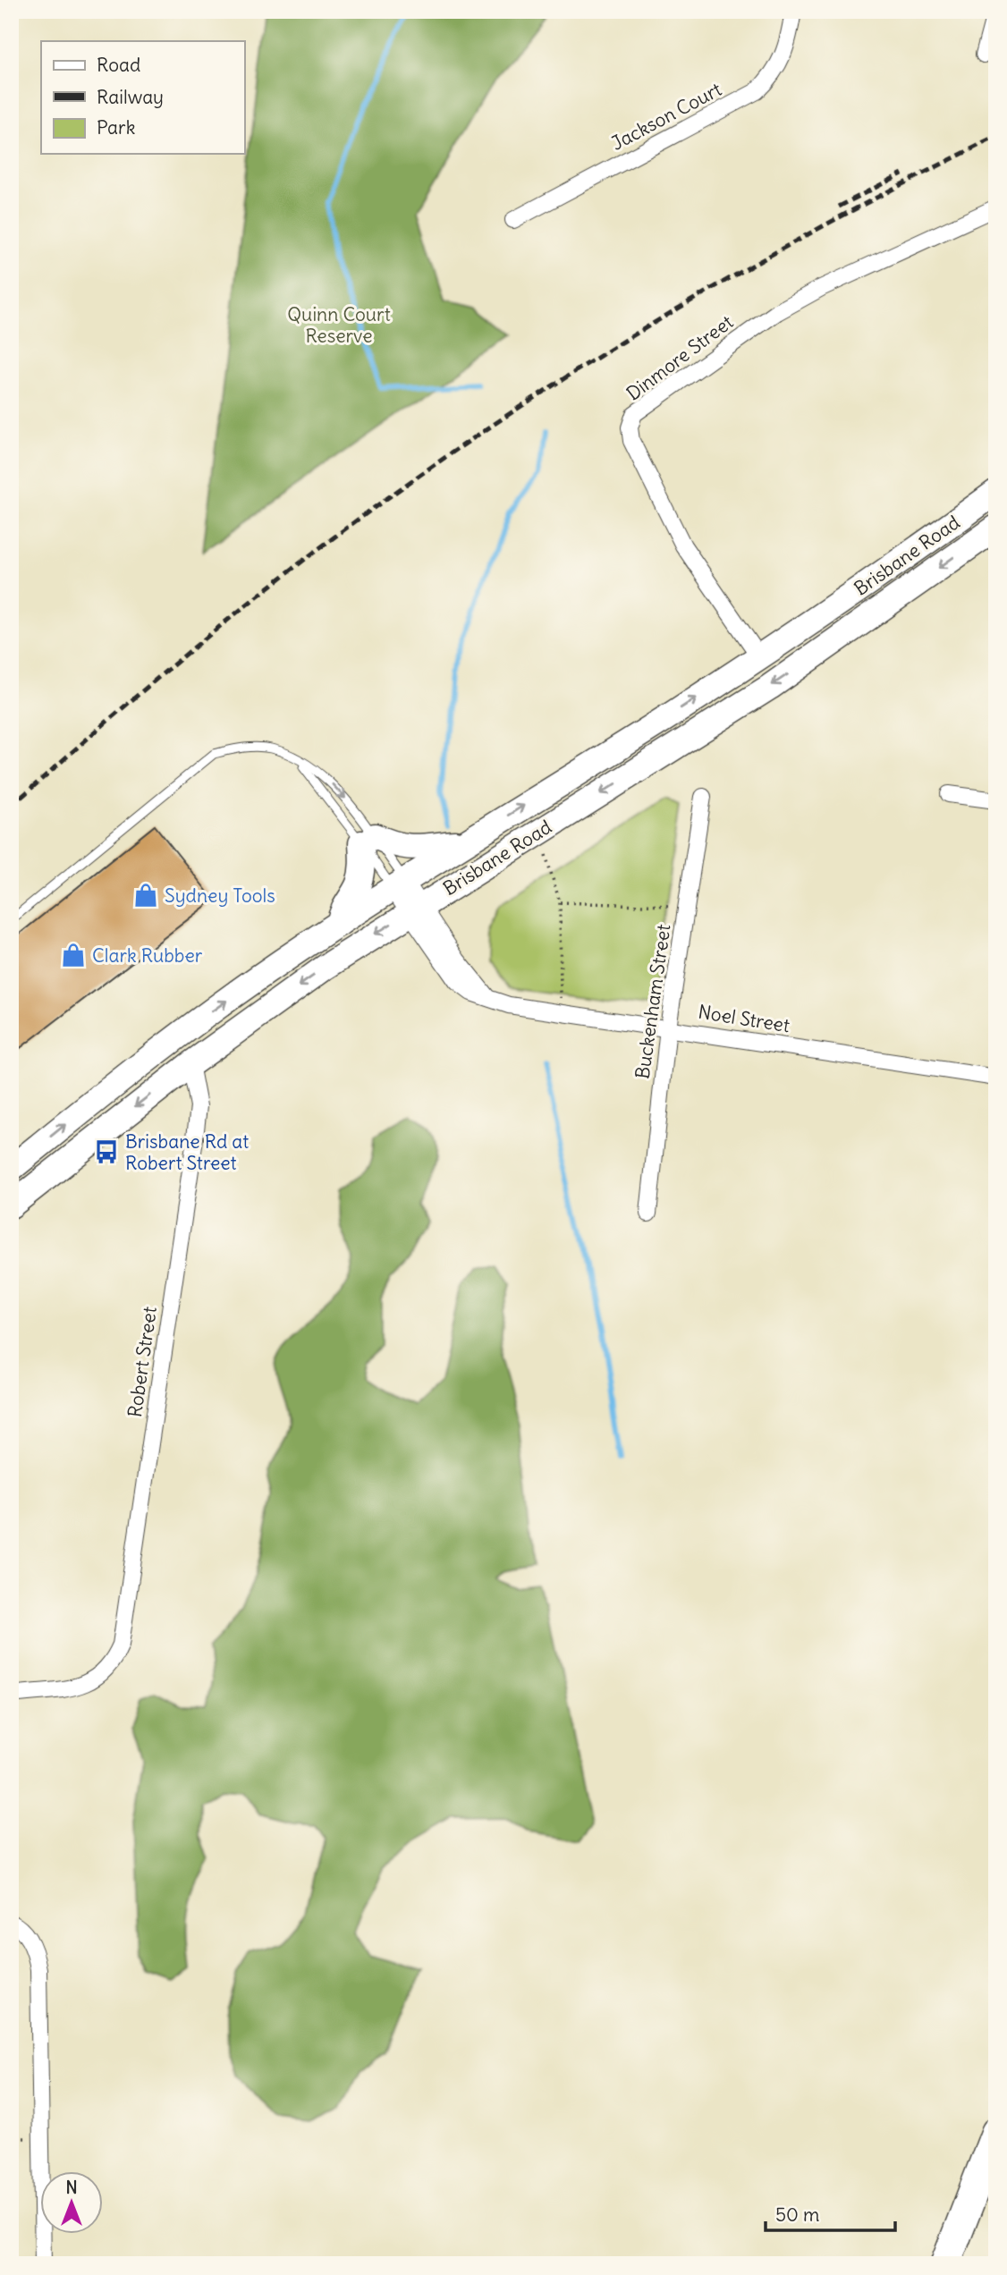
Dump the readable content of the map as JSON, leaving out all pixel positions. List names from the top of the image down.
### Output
{
  "streets": {
    "main road": ["Brisbane Road"],
    "street": [
      "Jackson Court",
      "Dinmore Street",
      "Buckenham Street",
      "Noel Street",
      "Robert Street"
    ]
  },
  "crossings": [
    ["Dinmore Street", "Brisbane Road"],
    ["Brisbane Road", "Noel Street"],
    ["Brisbane Road", "Robert Street"],
    ["Buckenham Street", "Noel Street"]
  ],
  "parks": ["Quinn Court Reserve"],
  "places": {
    "shop": ["Sydney Tools", "Clark Rubber"],
    "bus stop": ["Brisbane Rd at Robert Street"]
  },
  "legend": ["Road", "Railway", "Park"],
  "scale_bar": "50 m",
  "north": "top"
}
